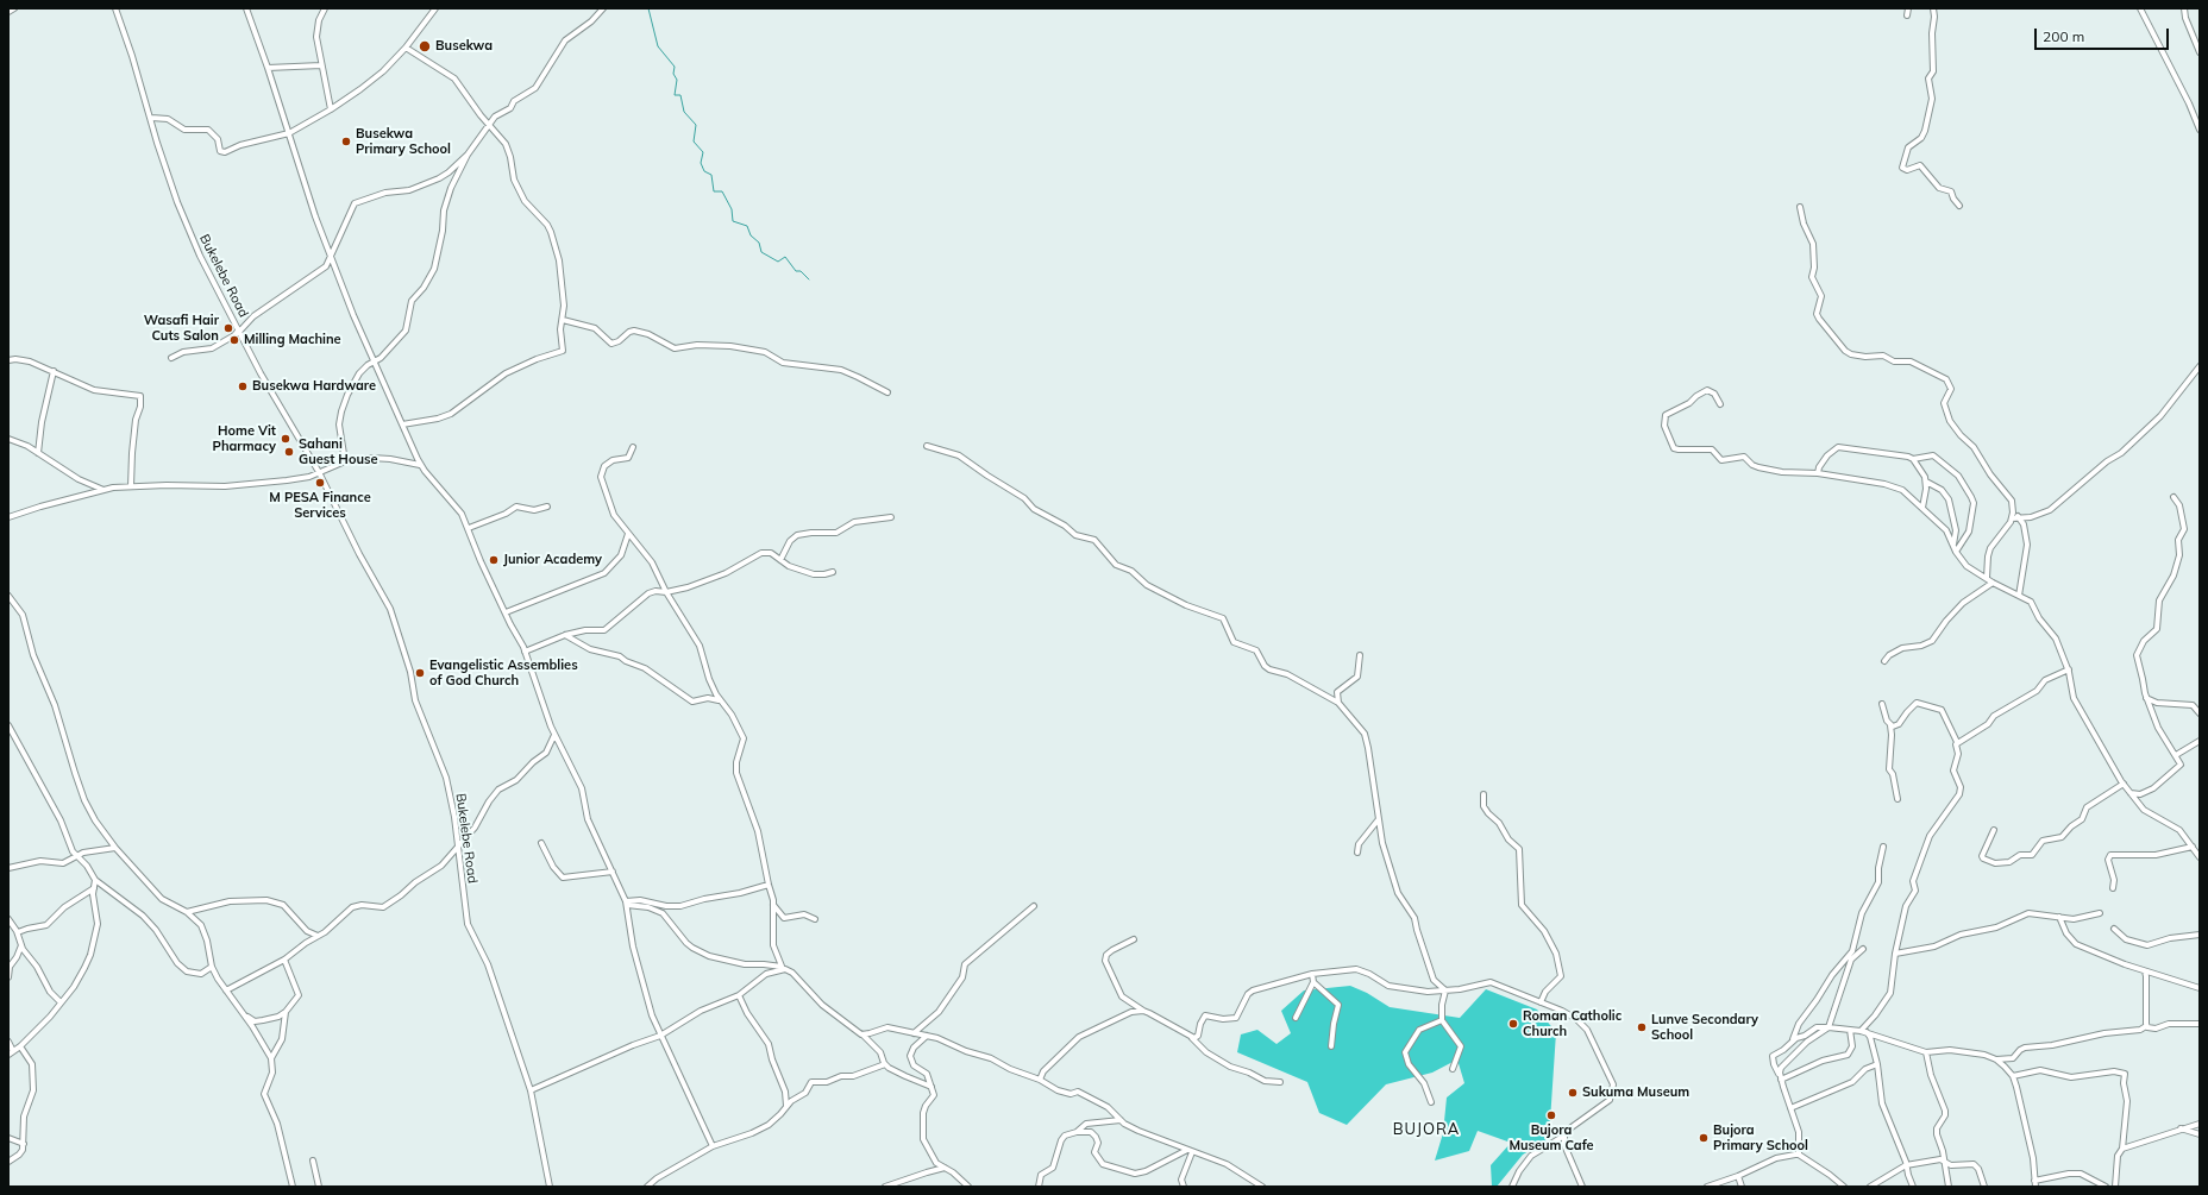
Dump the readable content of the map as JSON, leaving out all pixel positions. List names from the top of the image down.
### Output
{
  "streets": {
    "street": ["Bukelebe Road"]
  },
  "districts": ["BUJORA"],
  "places": [
    "Busekwa",
    "Busekwa Primary School",
    "Wasafi Hair Cuts Salon",
    "Milling Machine",
    "Busekwa Hardware",
    "Home Vit Pharmacy",
    "Sahani Guest House",
    "M PESA Finance Services",
    "Junior Academy",
    "Evangelistic Assemblies of God Church",
    "Roman Catholic Church",
    "Lunve Secondary School",
    "Sukuma Museum",
    "Bujora Museum Cafe",
    "Bujora Primary School"
  ],
  "scale_bar": "200 m"
}
